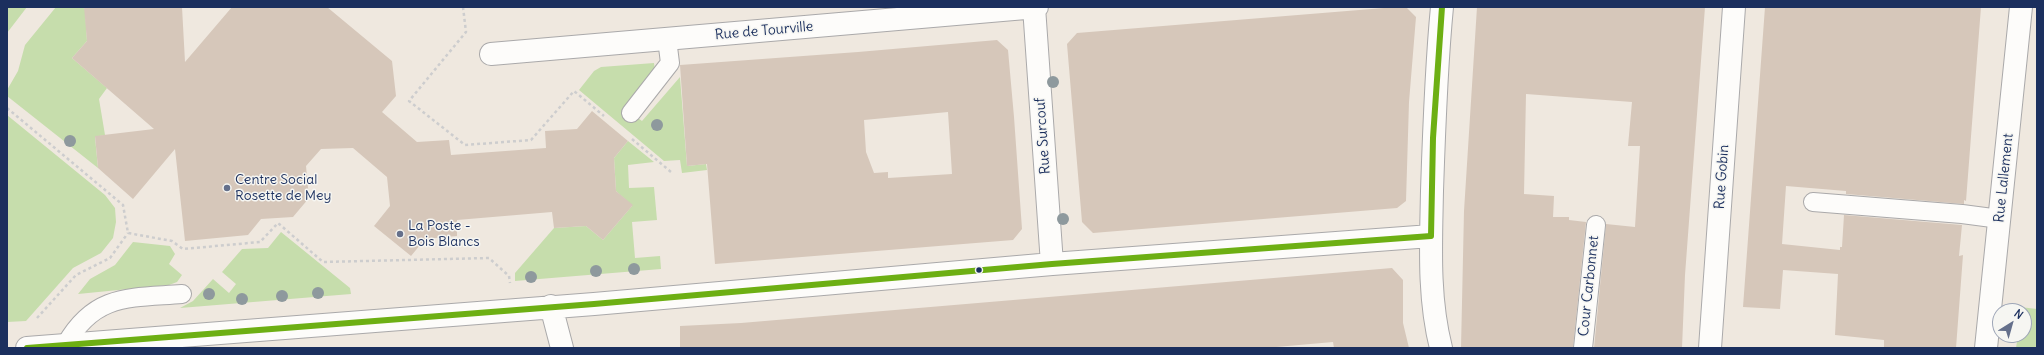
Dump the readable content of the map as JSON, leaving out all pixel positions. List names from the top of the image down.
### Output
{
  "streets": {
    "street": [
      "Rue de Tourville",
      "Rue Surcouf",
      "Rue Gobin",
      "Rue Lallement"
    ],
    "lane": ["Cour Carbonnet"]
  },
  "crossings": [
    ["Rue de Tourville", "Rue Surcouf"]
  ],
  "places": ["Centre Social Rosette de Mey", "La Poste - Bois Blancs"],
  "north": "top right"
}
